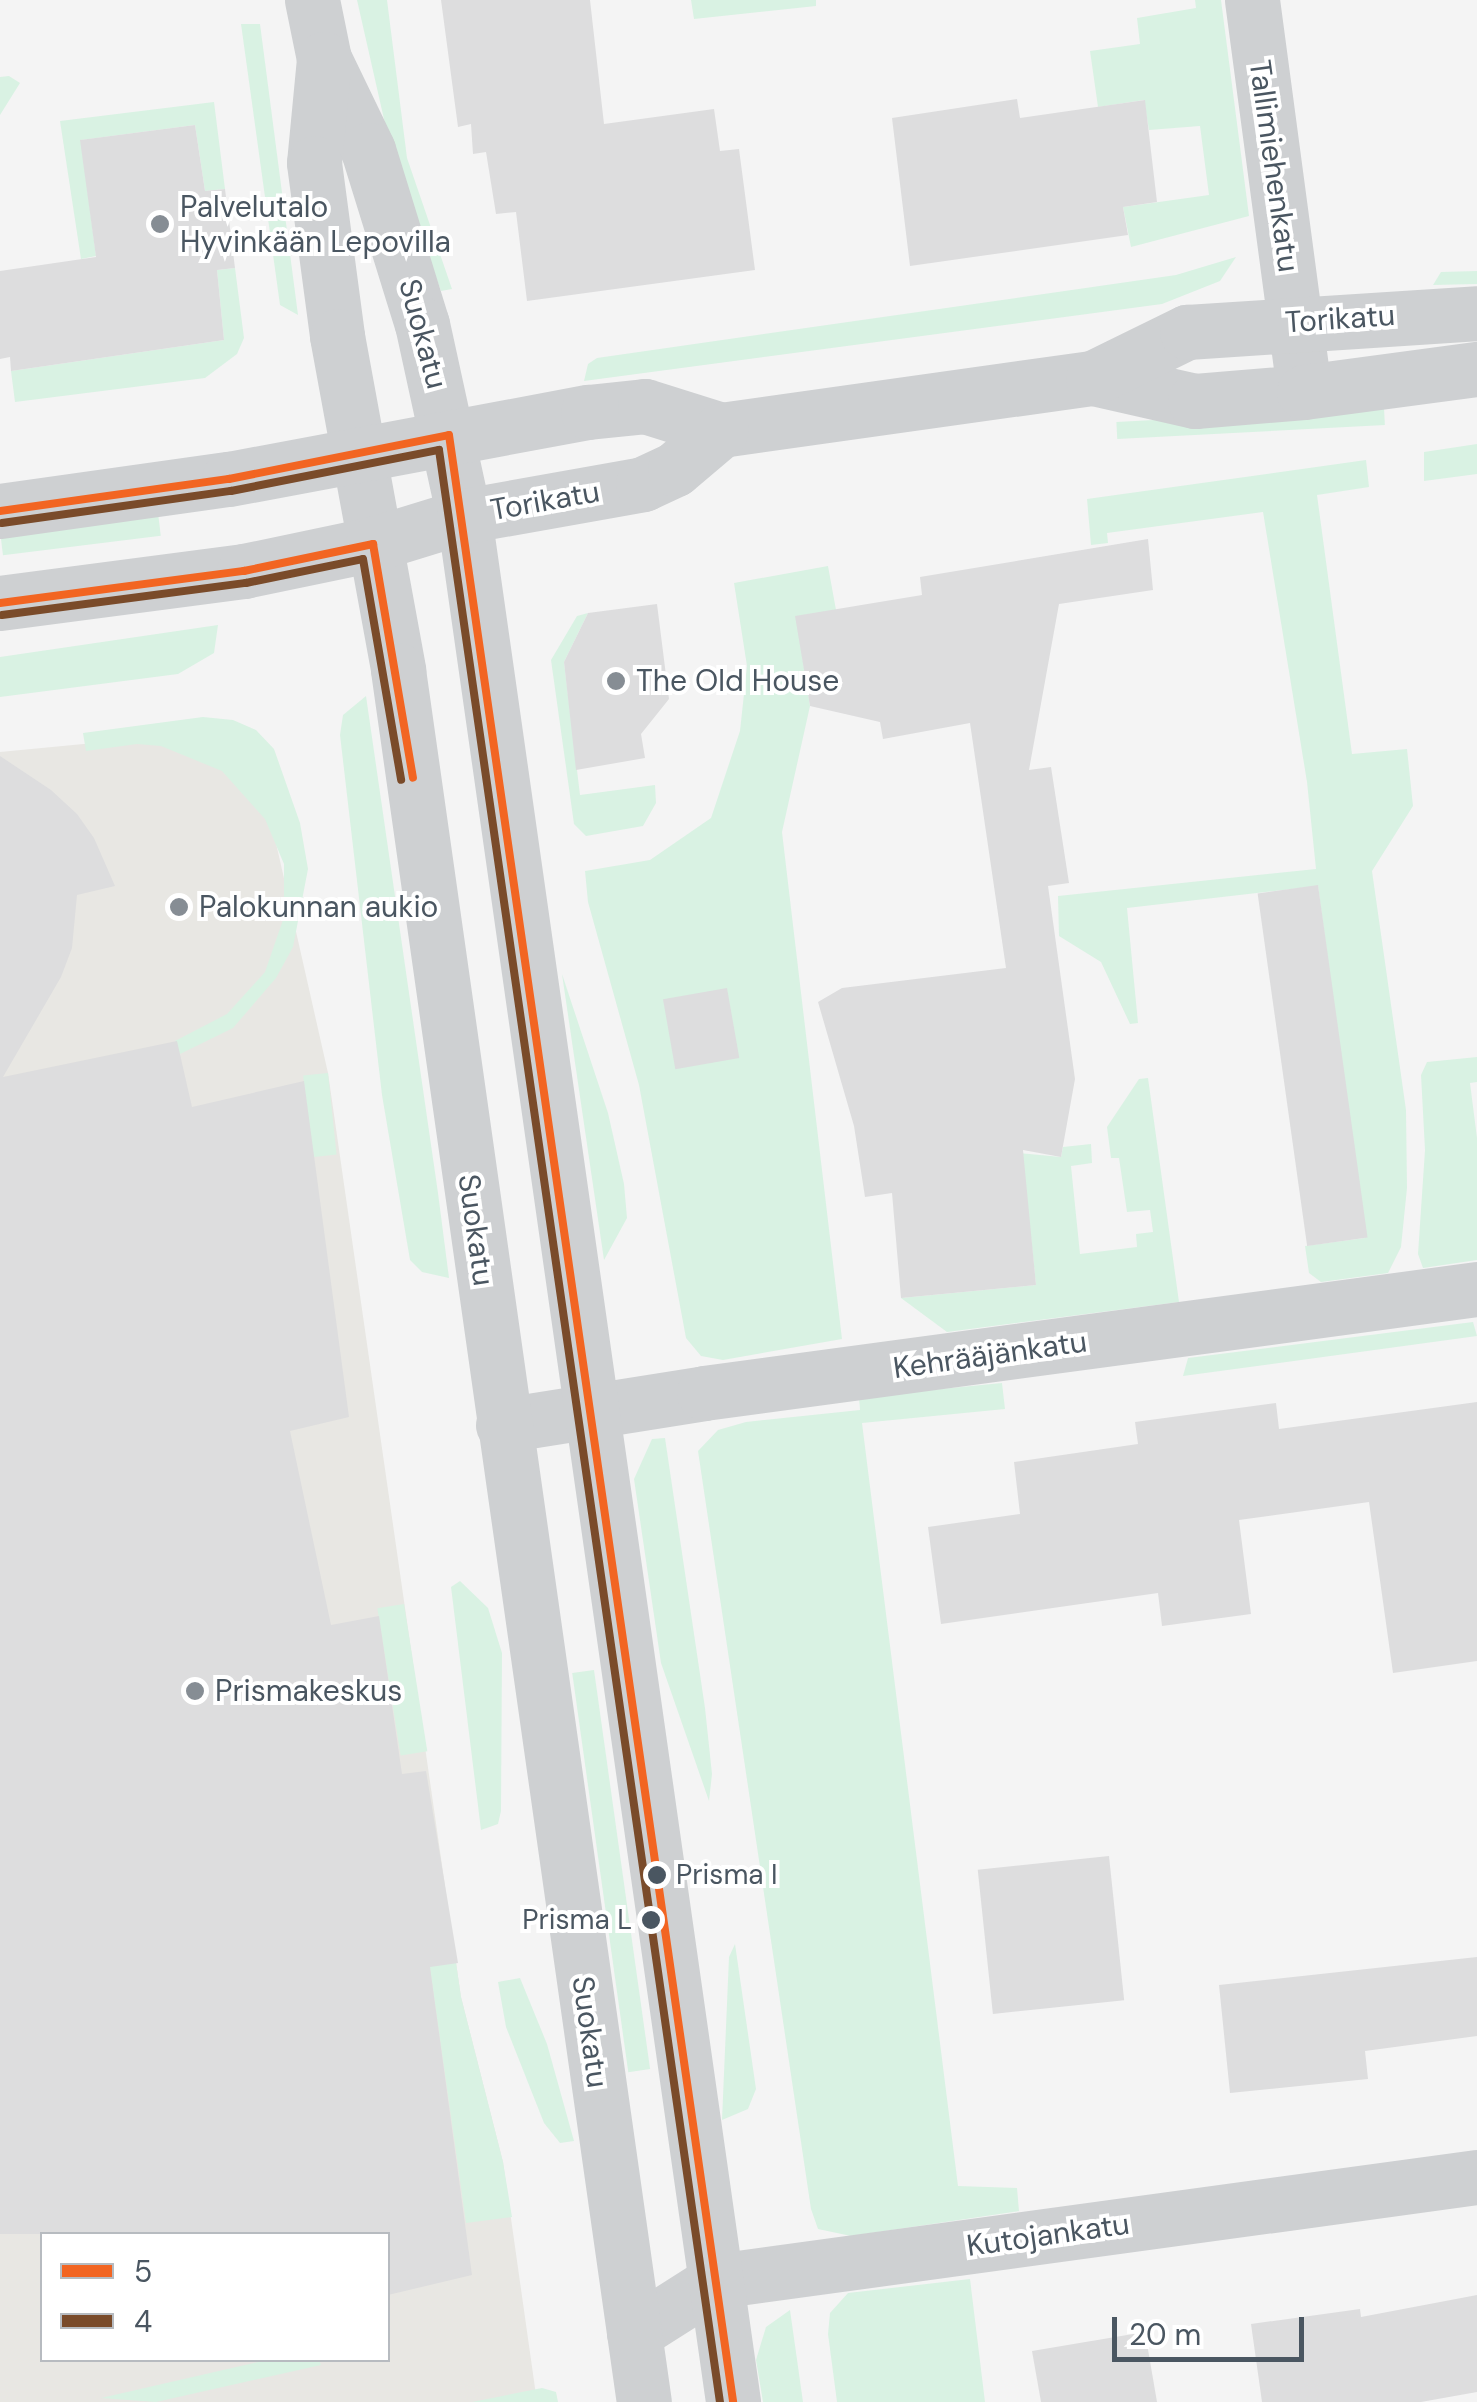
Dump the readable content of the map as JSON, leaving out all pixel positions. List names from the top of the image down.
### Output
{
  "streets": {
    "street": [
      "Tallimiehenkatu",
      "Torikatu",
      "Suokatu",
      "Kehrääjänkatu",
      "Kutojankatu"
    ]
  },
  "crossings": [
    ["Tallimiehenkatu", "Torikatu"],
    ["Torikatu", "Suokatu"],
    ["Suokatu", "Kehrääjänkatu"],
    ["Suokatu", "Kutojankatu"]
  ],
  "places": [
    "Palvelutalo Hyvinkään Lepovilla",
    "The Old House",
    "Palokunnan aukio",
    "Prismakeskus",
    "Prisma I",
    "Prisma L"
  ],
  "lines": ["transit line 5", "transit line 4"],
  "legend": ["5", "4"],
  "scale_bar": "20 m"
}
